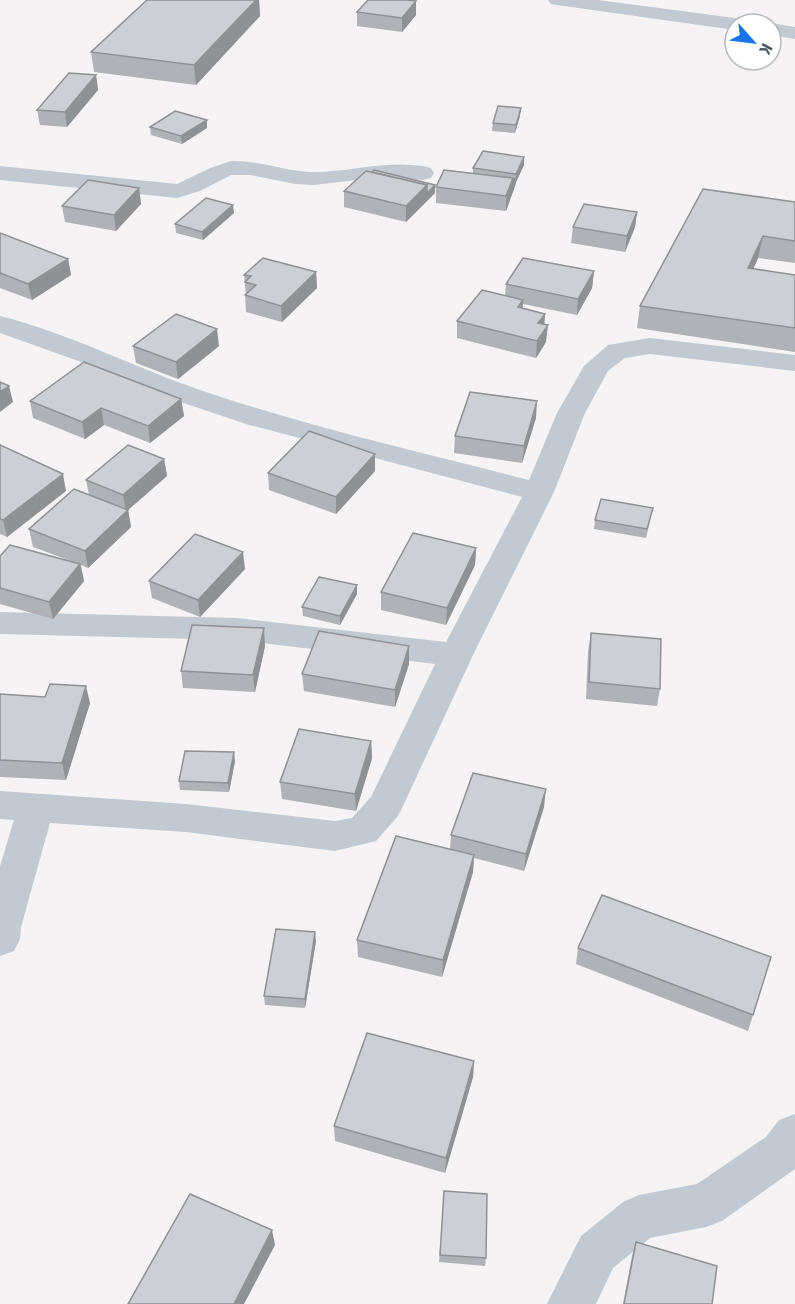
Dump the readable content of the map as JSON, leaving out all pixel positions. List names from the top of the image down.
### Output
{
  "north": "bottom right"
}
